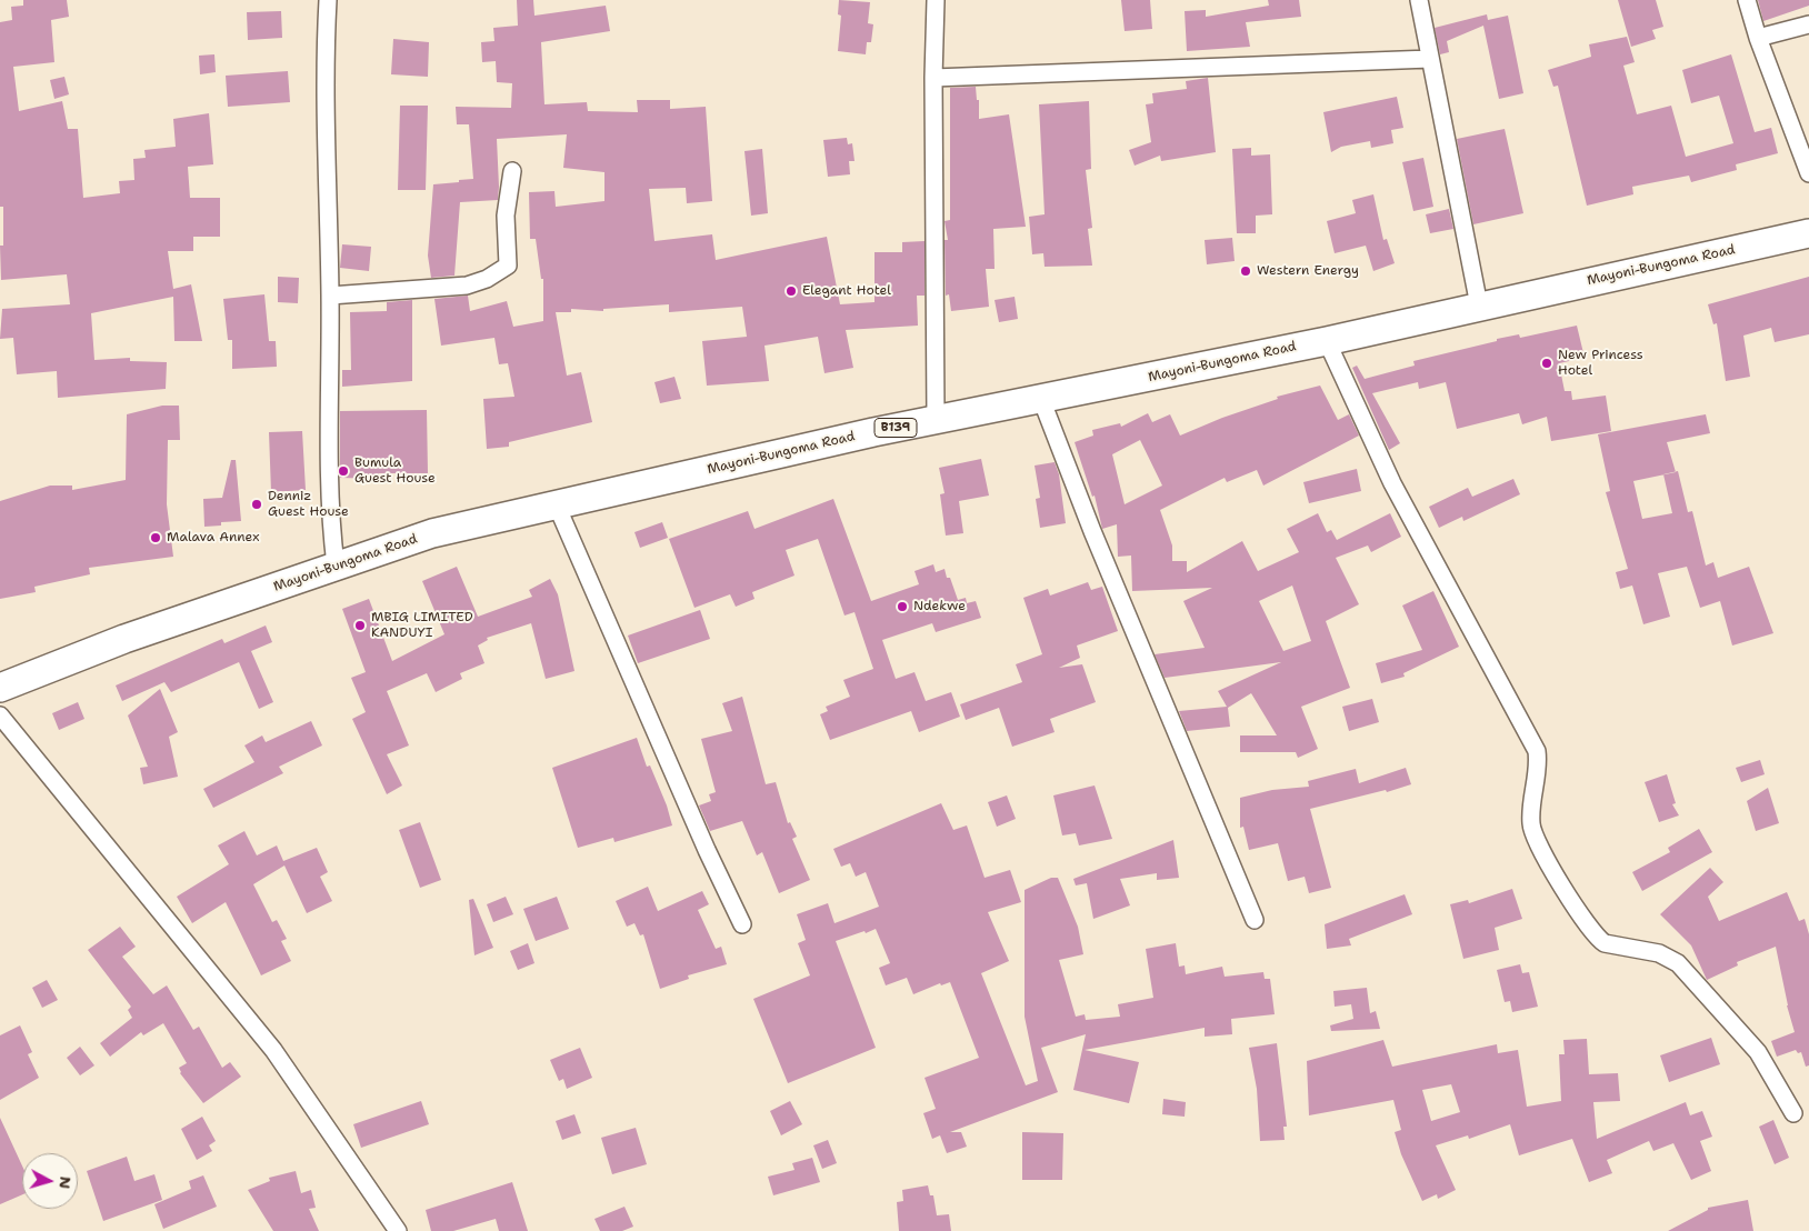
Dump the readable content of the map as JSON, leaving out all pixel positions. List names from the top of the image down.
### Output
{
  "streets": {
    "main road": ["Mayoni-Bungoma Road", "B139"]
  },
  "places": [
    "Western Energy",
    "Elegant Hotel",
    "New Princess Hotel",
    "Bumula Guest House",
    "Denniz Guest House",
    "Malava Annex",
    "Ndekwe",
    "MBIG LIMITED KANDUYI"
  ],
  "north": "right"
}
